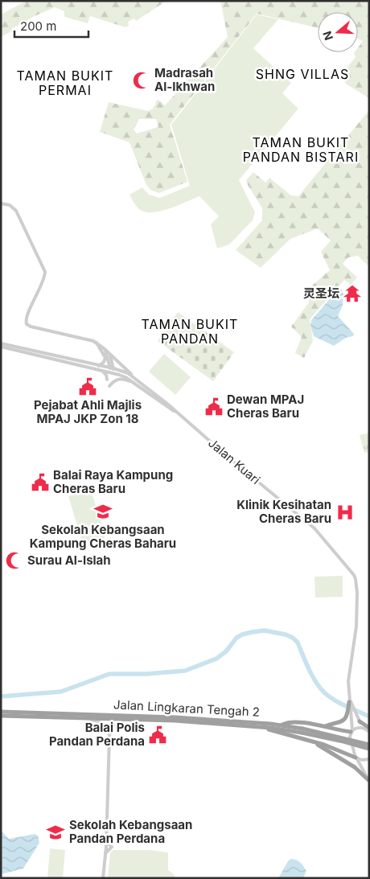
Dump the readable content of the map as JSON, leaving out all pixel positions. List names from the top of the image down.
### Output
{
  "streets": {
    "highway": ["Jalan Lingkaran Tengah 2"],
    "street": ["Jalan Kuari"]
  },
  "districts": [
    "SHNG VILLAS",
    "TAMAN BUKIT PERMAI",
    "TAMAN BUKIT PANDAN BISTARI",
    "TAMAN BUKIT PANDAN"
  ],
  "places": {
    "mosque": ["Madrasah Al-Ikhwan", "Surau Al-Islah"],
    "temple": ["灵圣坛"],
    "public building": [
      "Pejabat Ahli Majlis MPAJ JKP Zon 18",
      "Dewan MPAJ Cheras Baru",
      "Balai Raya Kampung Cheras Baru",
      "Balai Polis Pandan Perdana"
    ],
    "school or university": ["Sekolah Kebangsaan Kampung Cheras Baharu", "Sekolah Kebangsaan Pandan Perdana"],
    "hospital": ["Klinik Kesihatan Cheras Baru"]
  },
  "scale_bar": "200 m",
  "north": "left"
}
